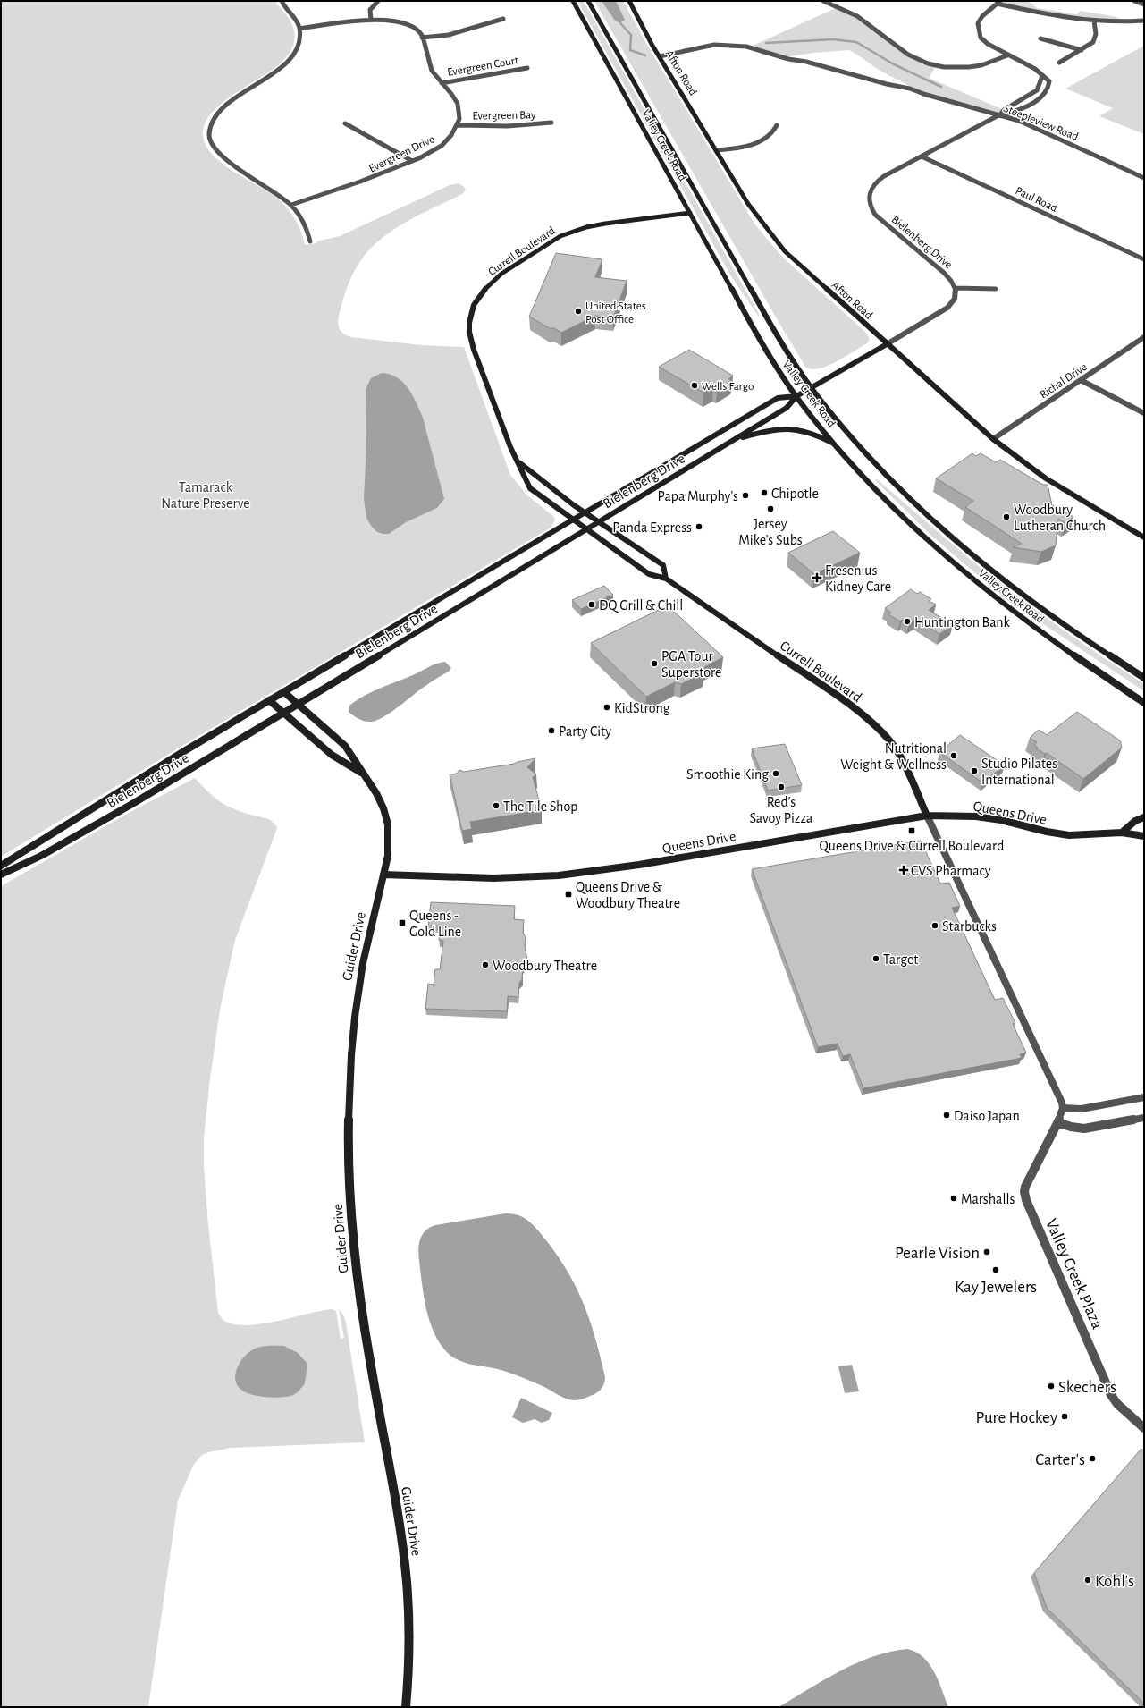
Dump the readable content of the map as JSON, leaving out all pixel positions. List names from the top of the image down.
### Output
{
  "streets": {
    "street": [
      "Evergreen Court",
      "Afton Road",
      "Evergreen Bay",
      "Steepleview Road",
      "Valley Creek Road",
      "Evergreen Drive",
      "Paul Road",
      "Bielenberg Drive",
      "Currell Boulevard",
      "Richal Drive",
      "Queens Drive",
      "Guider Drive",
      "Valley Creek Plaza"
    ]
  },
  "crossings": [
    ["Afton Road", "Steepleview Road"],
    ["Afton Road", "Bielenberg Drive"],
    ["Afton Road", "Richal Drive"],
    ["Evergreen Bay", "Evergreen Drive"],
    ["Steepleview Road", "Bielenberg Drive"],
    ["Valley Creek Road", "Bielenberg Drive"],
    ["Valley Creek Road", "Currell Boulevard"],
    ["Paul Road", "Bielenberg Drive"],
    ["Bielenberg Drive", "Currell Boulevard"],
    ["Bielenberg Drive", "Guider Drive"],
    ["Currell Boulevard", "Queens Drive"],
    ["Queens Drive", "Guider Drive"]
  ],
  "parks": ["Tamarack Nature Preserve"],
  "places": {
    "other": [
      "United States Post Office",
      "Wells Fargo",
      "Chipotle",
      "Papa Murphy's",
      "Jersey Mike's Subs",
      "Woodbury Lutheran Church",
      "Panda Express",
      "DQ Grill & Chill",
      "Huntington Bank",
      "PGA Tour Superstore",
      "KidStrong",
      "Party City",
      "Nutritional Weight & Wellness",
      "Studio Pilates International",
      "Smoothie King",
      "Red's Savoy Pizza",
      "The Tile Shop",
      "Starbucks",
      "Target",
      "Woodbury Theatre",
      "Daiso Japan",
      "Marshalls",
      "Pearle Vision",
      "Kay Jewelers",
      "Skechers",
      "Pure Hockey",
      "Carter's",
      "Kohl's"
    ],
    "health": ["Fresenius Kidney Care", "CVS Pharmacy"],
    "transit": ["Queens Drive & Currell Boulevard", "Queens Drive & Woodbury Theatre", "Queens - Gold Line"]
  }
}
